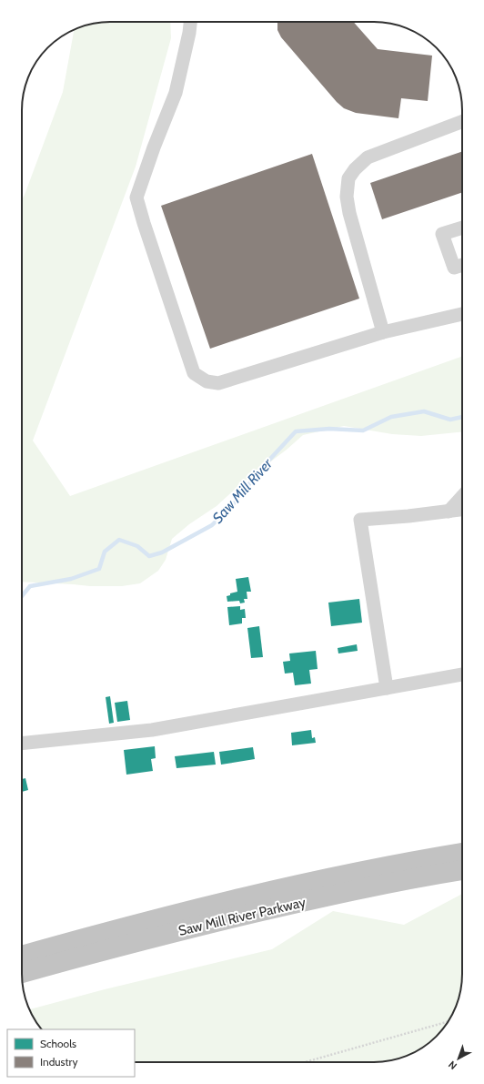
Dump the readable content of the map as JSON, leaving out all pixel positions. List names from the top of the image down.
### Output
{
  "streets": {
    "highway": ["Saw Mill River Parkway"]
  },
  "water": ["Saw Mill River"],
  "legend": ["Schools", "Industry"],
  "north": "bottom left"
}
